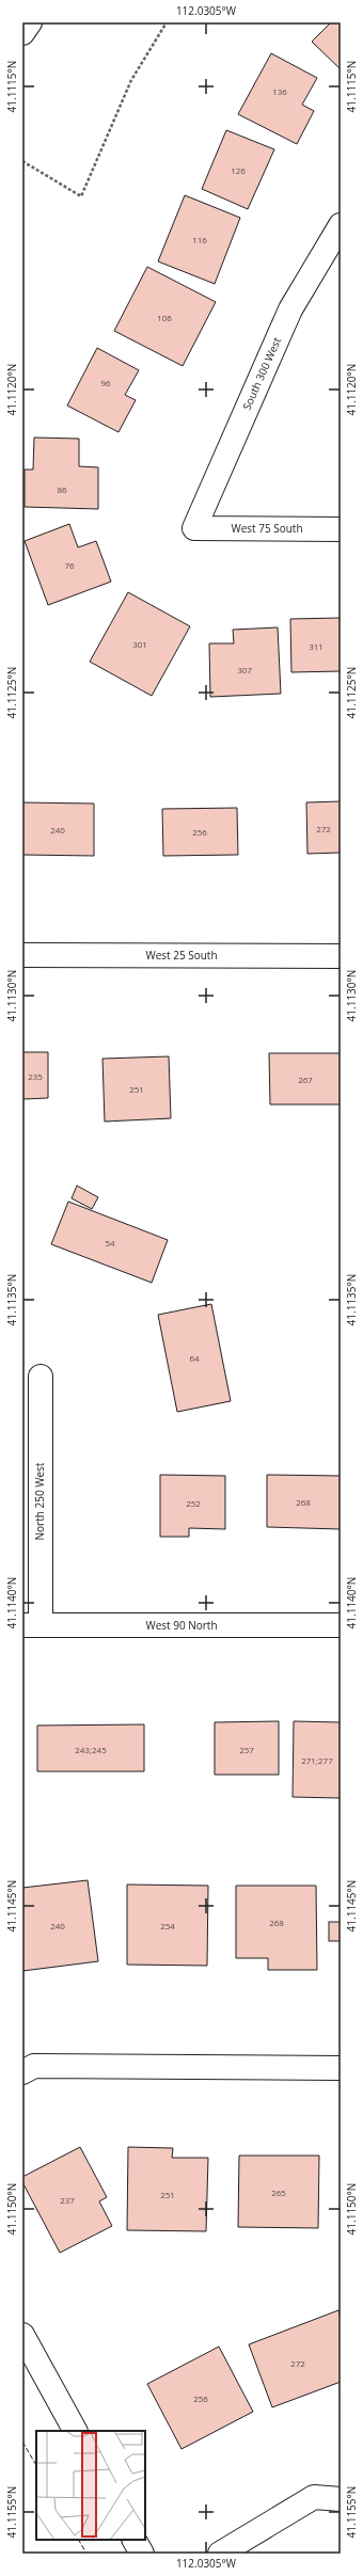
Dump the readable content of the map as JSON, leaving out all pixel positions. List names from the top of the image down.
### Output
{
  "streets": {
    "street": [
      "South 300 West",
      "West 75 South",
      "West 25 South",
      "North 250 West",
      "West 90 North"
    ]
  },
  "crossings": [
    ["South 300 West", "West 75 South"],
    ["North 250 West", "West 90 North"]
  ],
  "house_numbers": [
    "136",
    "126",
    "116",
    "106",
    "96",
    "86",
    "76",
    "301",
    "311",
    "307",
    "272",
    "240",
    "256",
    "235",
    "267",
    "251",
    "54",
    "64",
    "268",
    "252",
    "243;245",
    "257",
    "271;277",
    "268",
    "240",
    "254",
    "265",
    "251",
    "237",
    "272",
    "256"
  ],
  "coordinates": [
    "112.0305°W",
    "41.1115°N",
    "41.1120°N",
    "41.1125°N",
    "41.1130°N",
    "41.1135°N",
    "41.1140°N",
    "41.1145°N",
    "41.1150°N",
    "41.1155°N"
  ]
}
